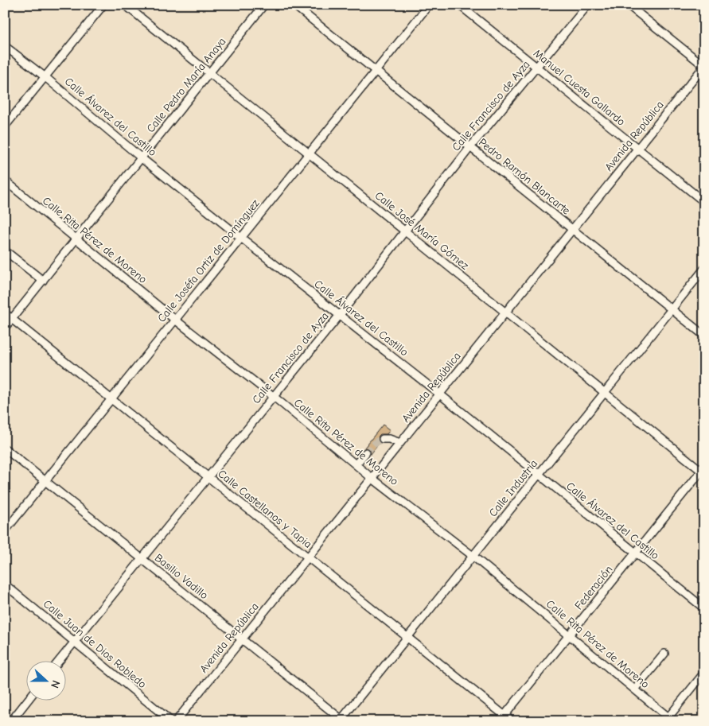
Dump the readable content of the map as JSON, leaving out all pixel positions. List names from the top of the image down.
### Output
{
  "streets": {
    "street": [
      "Calle Pedro María Anaya",
      "Manuel Cuesta Gallardo",
      "Calle Francisco de Ayza",
      "Calle Álvarez del Castillo",
      "Avenida República",
      "Pedro Ramón Blancarte",
      "Calle José María Gómez",
      "Calle Rita Pérez de Moreno",
      "Calle Joséfa Ortiz de Domínguez",
      "Calle Industria",
      "Calle Castellanos y Tapia",
      "Basilio Vadillo",
      "Federación",
      "Calle Juan de Dios Robledo"
    ]
  },
  "crossings": [
    ["Calle Pedro María Anaya", "Calle Álvarez del Castillo"],
    ["Calle Pedro María Anaya", "Calle José María Gómez"],
    ["Calle Pedro María Anaya", "Calle Rita Pérez de Moreno"],
    ["Calle Pedro María Anaya", "Calle Castellanos y Tapia"],
    ["Manuel Cuesta Gallardo", "Calle Francisco de Ayza"],
    ["Manuel Cuesta Gallardo", "Avenida República"],
    ["Calle Francisco de Ayza", "Calle Álvarez del Castillo"],
    ["Calle Francisco de Ayza", "Pedro Ramón Blancarte"],
    ["Calle Francisco de Ayza", "Calle José María Gómez"],
    ["Calle Francisco de Ayza", "Calle Rita Pérez de Moreno"],
    ["Calle Francisco de Ayza", "Calle Castellanos y Tapia"],
    ["Calle Francisco de Ayza", "Basilio Vadillo"],
    ["Calle Francisco de Ayza", "Calle Juan de Dios Robledo"],
    ["Calle Álvarez del Castillo", "Avenida República"],
    ["Calle Álvarez del Castillo", "Calle Joséfa Ortiz de Domínguez"],
    ["Calle Álvarez del Castillo", "Calle Industria"],
    ["Calle Álvarez del Castillo", "Federación"],
    ["Avenida República", "Pedro Ramón Blancarte"],
    ["Avenida República", "Calle José María Gómez"],
    ["Avenida República", "Calle Rita Pérez de Moreno"],
    ["Avenida República", "Calle Castellanos y Tapia"],
    ["Avenida República", "Basilio Vadillo"],
    ["Pedro Ramón Blancarte", "Calle Joséfa Ortiz de Domínguez"],
    ["Pedro Ramón Blancarte", "Calle Industria"],
    ["Calle José María Gómez", "Calle Joséfa Ortiz de Domínguez"],
    ["Calle José María Gómez", "Calle Industria"],
    ["Calle José María Gómez", "Federación"],
    ["Calle Rita Pérez de Moreno", "Calle Joséfa Ortiz de Domínguez"],
    ["Calle Rita Pérez de Moreno", "Calle Industria"],
    ["Calle Rita Pérez de Moreno", "Federación"],
    ["Calle Joséfa Ortiz de Domínguez", "Calle Castellanos y Tapia"],
    ["Calle Joséfa Ortiz de Domínguez", "Basilio Vadillo"],
    ["Calle Industria", "Calle Castellanos y Tapia"],
    ["Calle Industria", "Basilio Vadillo"],
    ["Calle Castellanos y Tapia", "Federación"]
  ],
  "north": "right"
}
